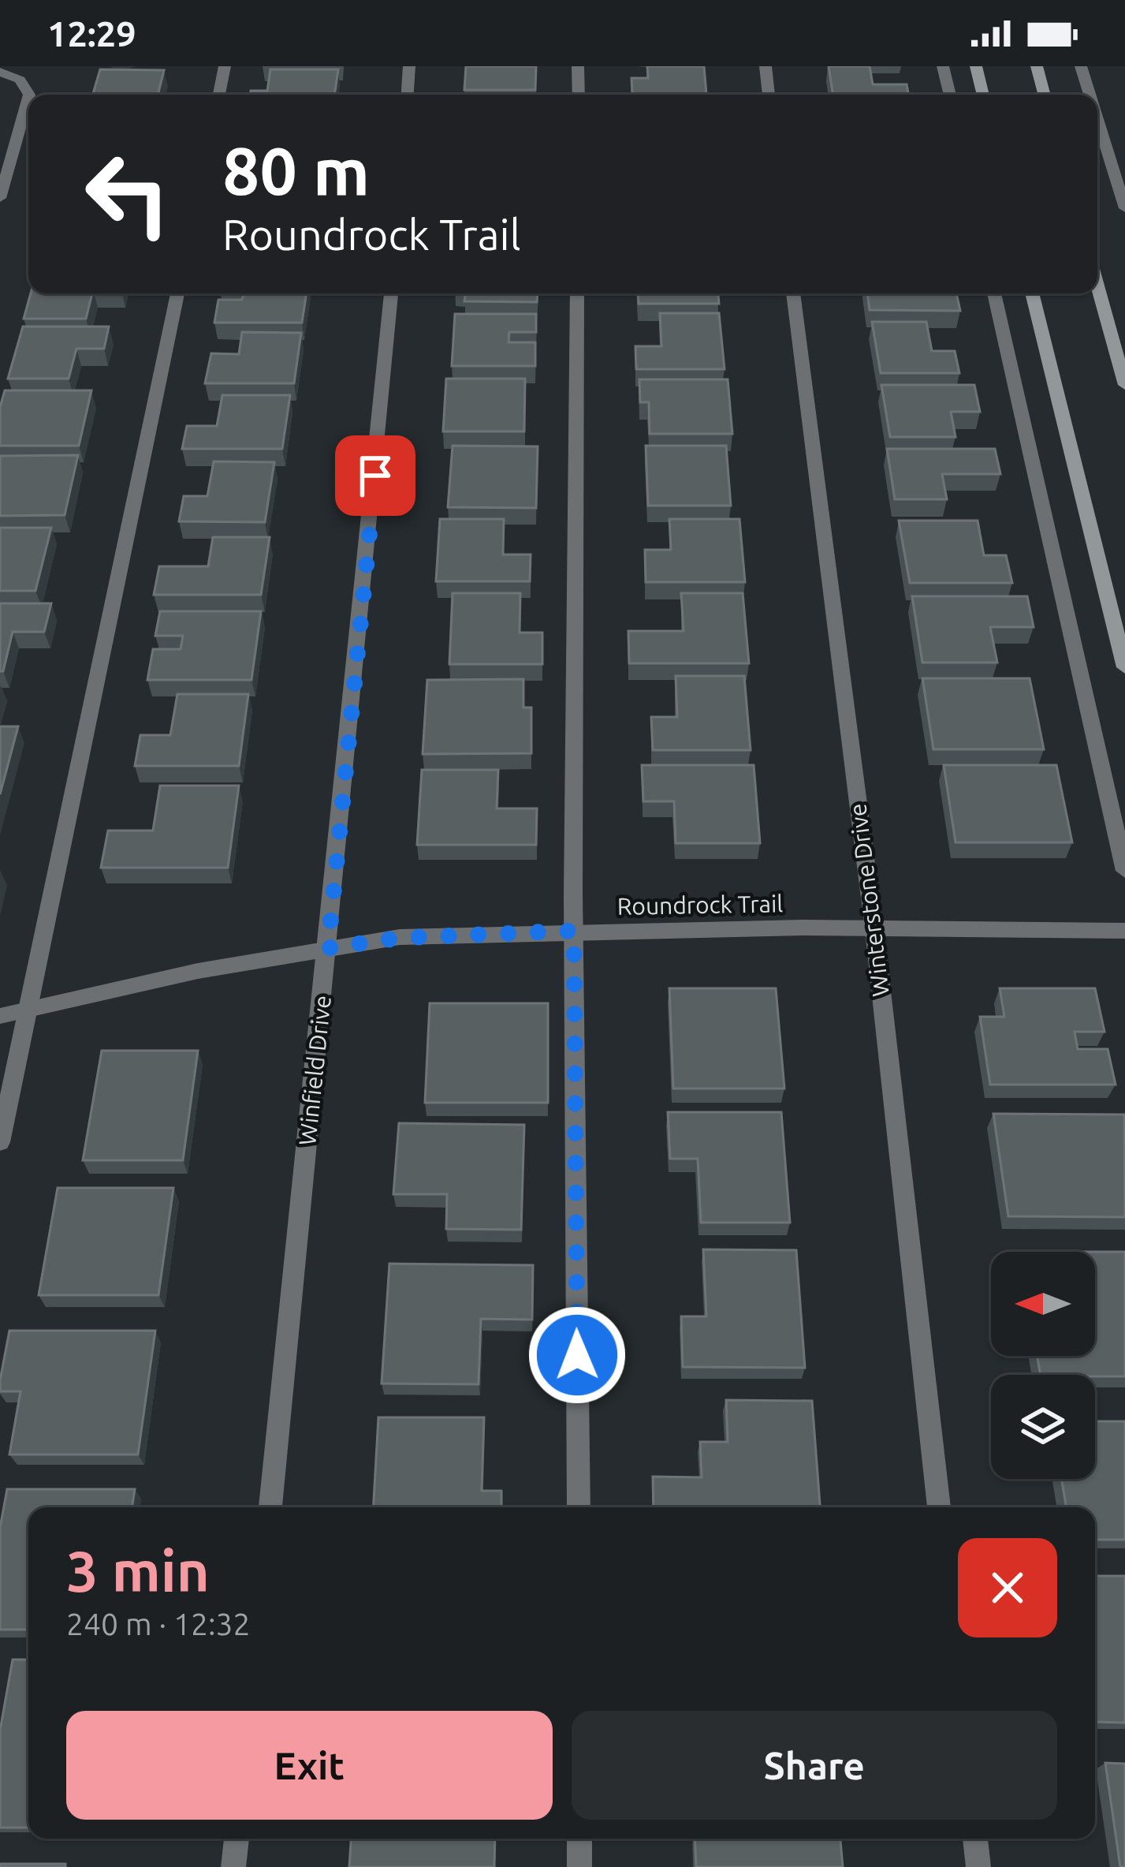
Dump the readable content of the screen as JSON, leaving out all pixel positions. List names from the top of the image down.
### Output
{
  "streets": {
    "street": ["Winterstone Drive", "Roundrock Trail", "Winfield Drive"]
  },
  "crossings": [
    ["Winterstone Drive", "Roundrock Trail"],
    ["Roundrock Trail", "Winfield Drive"]
  ],
  "north": "left",
  "page": {
    "status": "12:29",
    "turn": ["80 m", "Roundrock Trail"],
    "heading": ["3 min", "240 m · 12:32"],
    "buttons": ["Exit", "Share"]
  }
}
